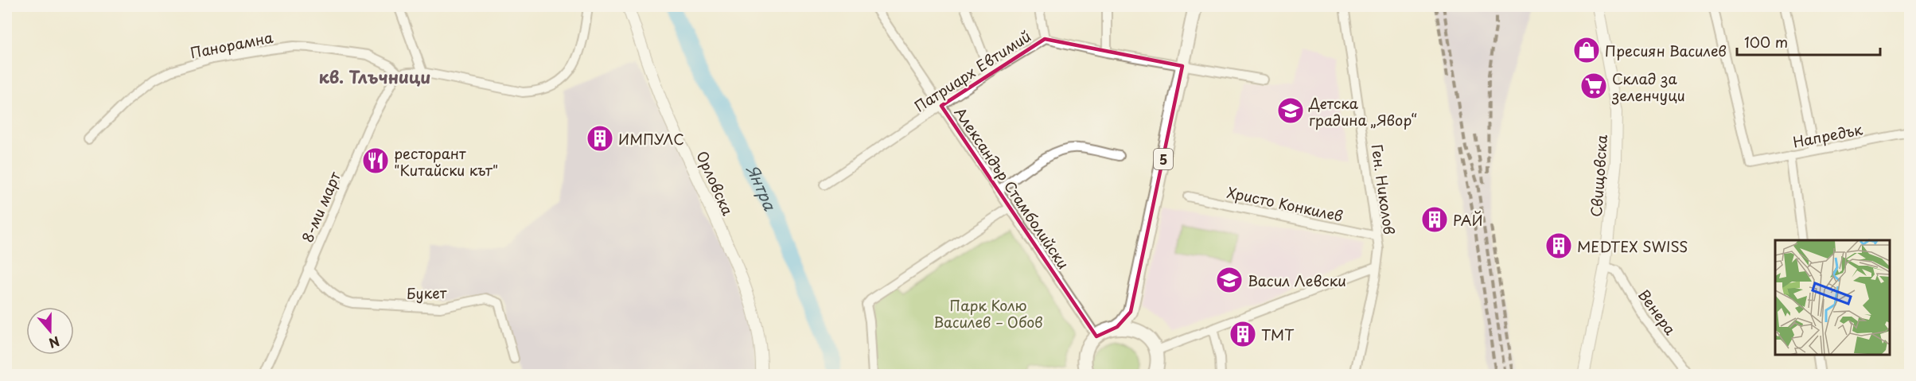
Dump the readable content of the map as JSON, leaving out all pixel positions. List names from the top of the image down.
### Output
{
  "streets": {
    "main road": ["5"],
    "street": [
      "Панорамна",
      "Патриарх Евтимий",
      "Напредък",
      "Свищовска",
      "Орловска",
      "Александър Стамболийски",
      "Ген. Николов",
      "Христо Конкилев",
      "8-ми март",
      "Букет",
      "Венера"
    ]
  },
  "crossings": [
    ["Панорамна", "8-ми март"],
    ["Патриарх Евтимий", "5"],
    ["Патриарх Евтимий", "Александър Стамболийски"],
    ["5", "Александър Стамболийски"],
    ["Свищовска", "Венера"],
    ["Ген. Николов", "Христо Конкилев"],
    ["8-ми март", "Букет"]
  ],
  "districts": ["кв. Тлъчници"],
  "water": ["Янтра"],
  "parks": ["Парк Колю Василев – Обов"],
  "places": {
    "shop": ["Пресиян Василев"],
    "supermarket": ["Склад за зеленчуци"],
    "school or university": ["Детска градина „Явор“", "Васил Левски"],
    "building": [
      "ИМПУЛС",
      "РАЙ",
      "MEDTEX SWISS",
      "TMT"
    ],
    "restaurant": ["ресторант \"Китайски кът\""]
  },
  "scale_bar": "100 m",
  "north": "bottom"
}
